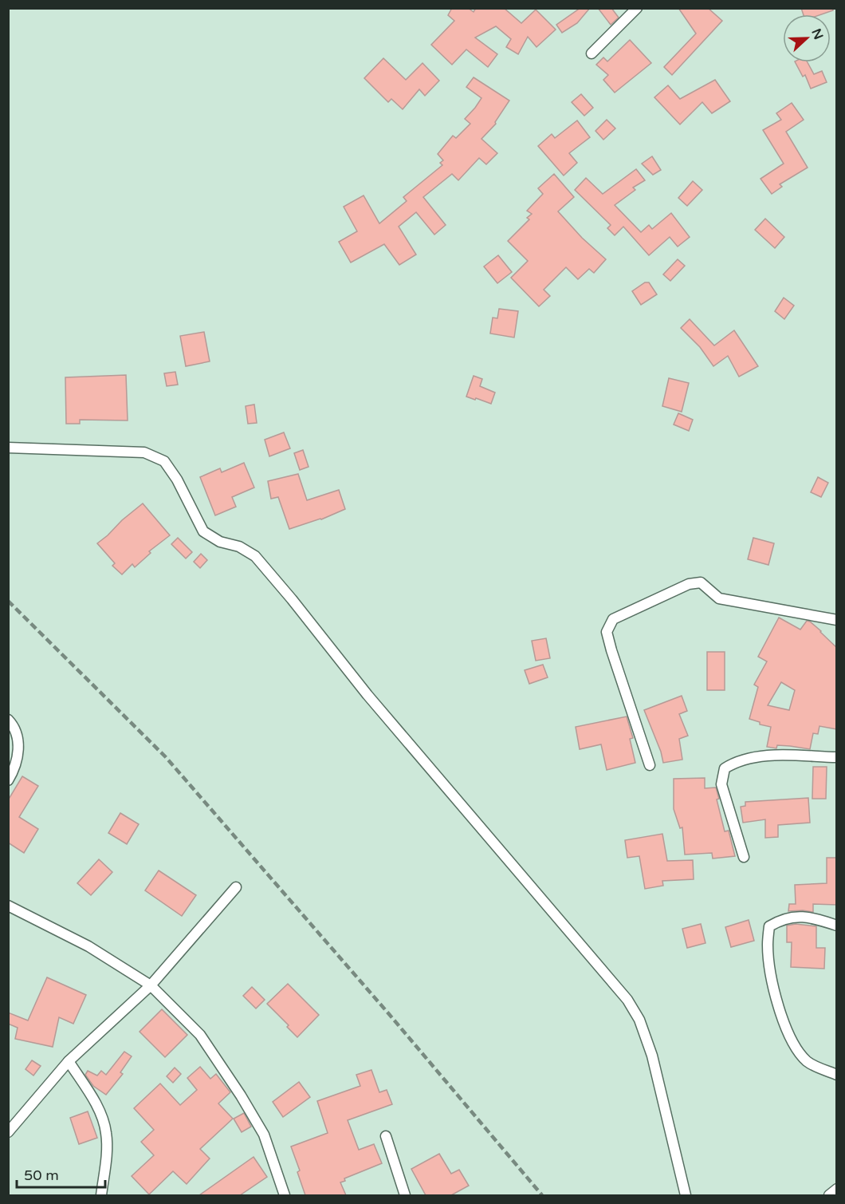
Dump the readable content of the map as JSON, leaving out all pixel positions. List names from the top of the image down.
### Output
{
  "scale_bar": "50 m",
  "north": "right"
}
